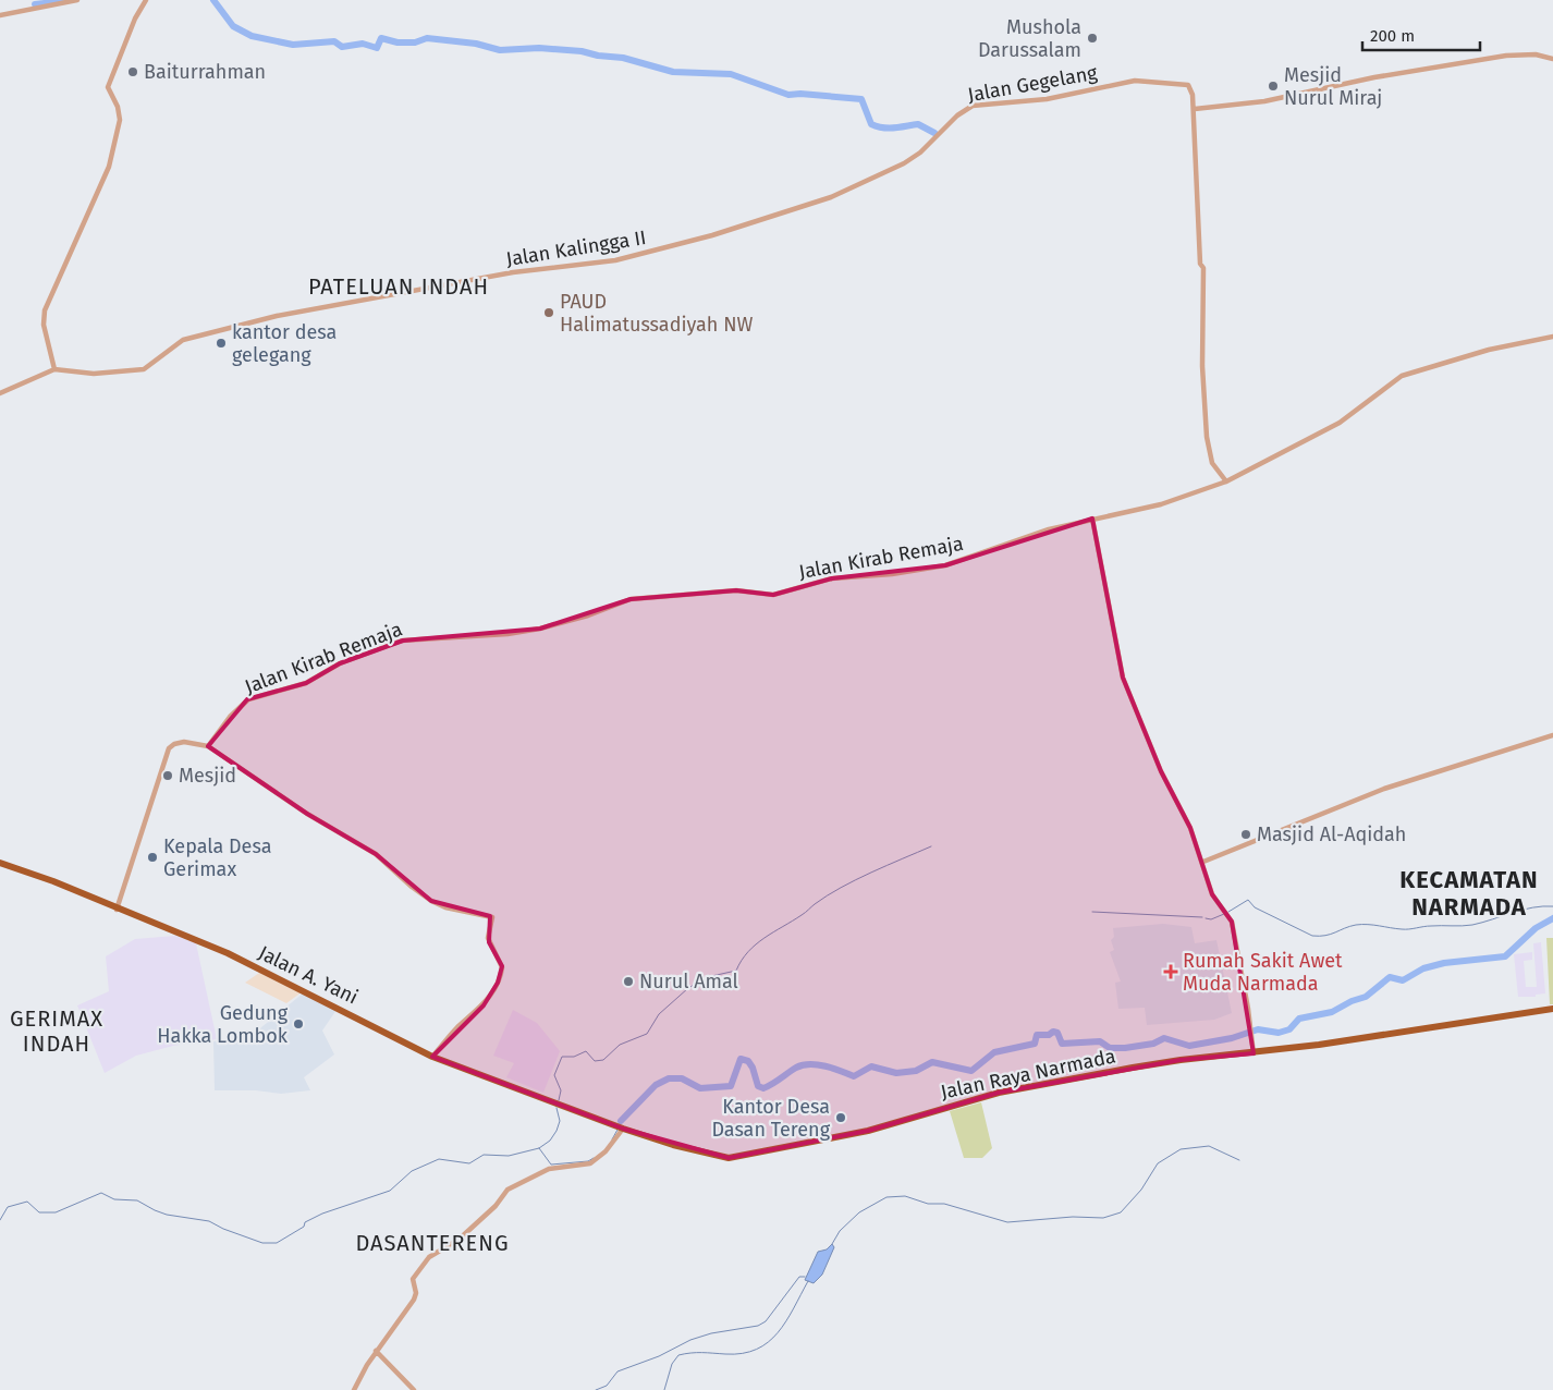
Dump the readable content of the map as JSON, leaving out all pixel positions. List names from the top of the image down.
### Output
{
  "streets": {
    "highway": ["Jalan A. Yani", "Jalan Raya Narmada"],
    "street": ["Jalan Gegelang", "Jalan Kalingga II", "Jalan Kirab Remaja"]
  },
  "crossings": [
    ["Jalan Gegelang", "Jalan Kalingga II"],
    ["Jalan A. Yani", "Jalan Raya Narmada"]
  ],
  "districts": [
    "PATELUAN INDAH",
    "KECAMATAN NARMADA",
    "GERIMAX INDAH",
    "DASANTERENG"
  ],
  "places": {
    "other": [
      "Mushola Darussalam",
      "Baiturrahman",
      "Mesjid Nurul Miraj",
      "PAUD Halimatussadiyah NW",
      "kantor desa gelegang",
      "Mesjid",
      "Masjid Al-Aqidah",
      "Kepala Desa Gerimax",
      "Nurul Amal",
      "Gedung Hakka Lombok",
      "Kantor Desa Dasan Tereng"
    ],
    "health": ["Rumah Sakit Awet Muda Narmada"]
  },
  "scale_bar": "200 m"
}
